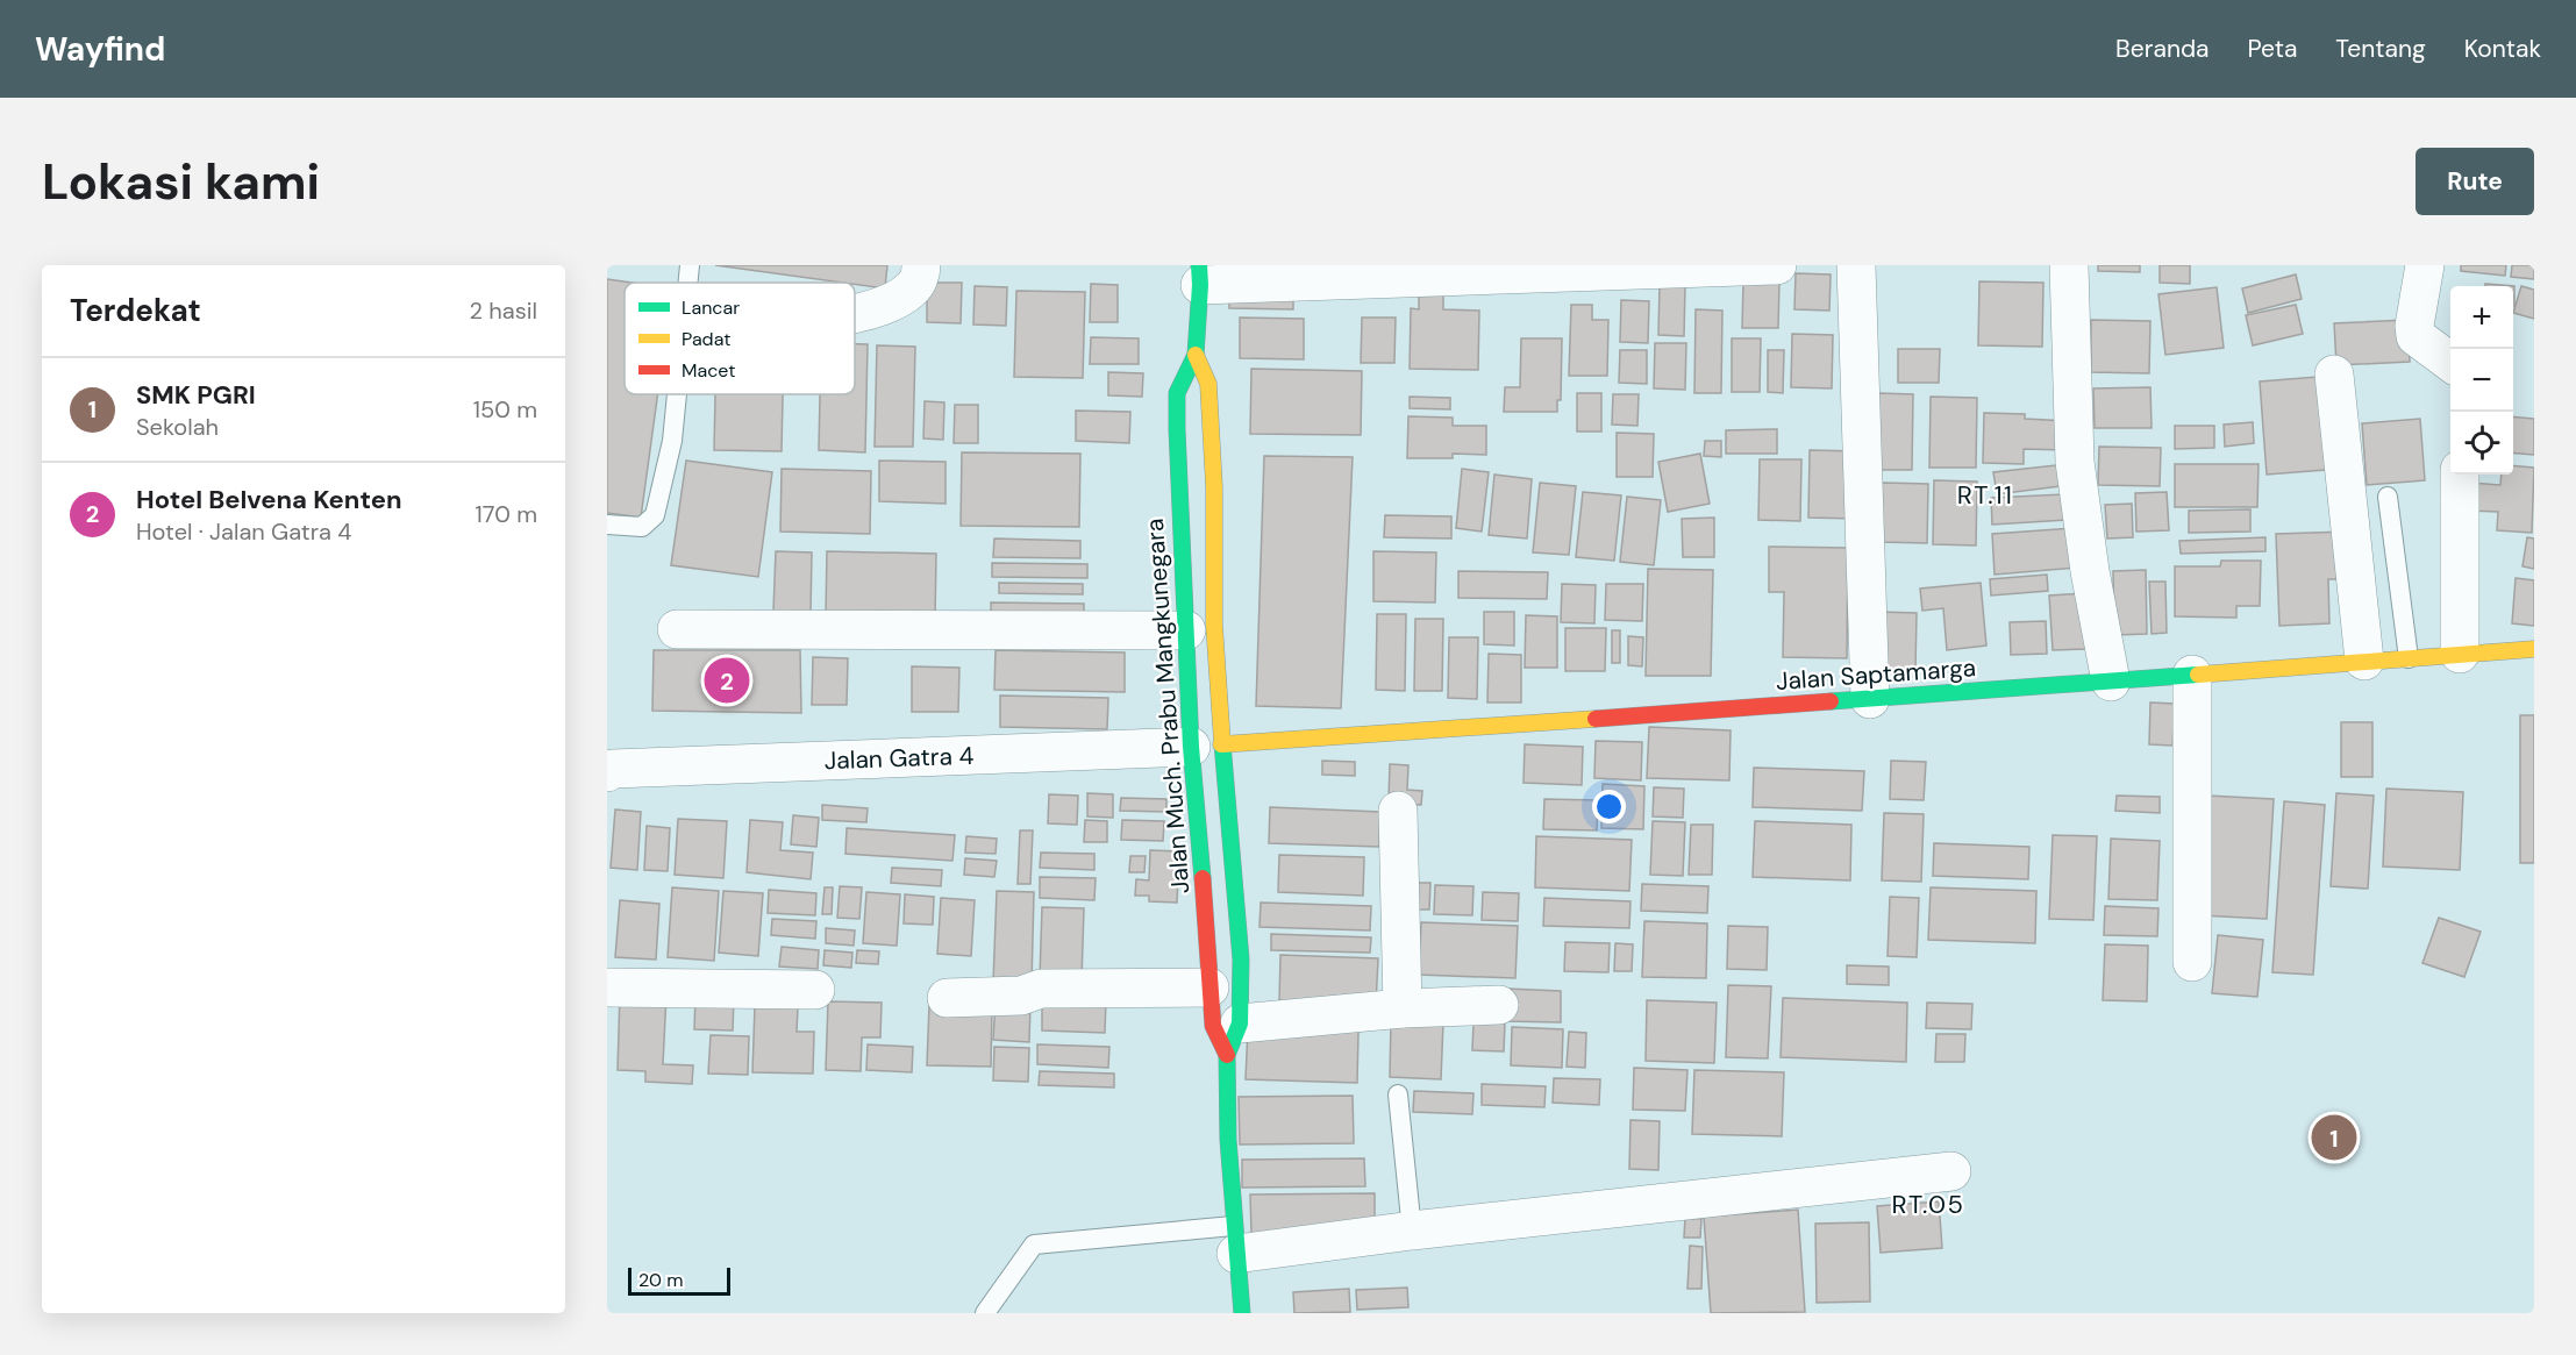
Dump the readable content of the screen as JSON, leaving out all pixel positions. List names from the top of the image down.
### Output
{
  "streets": {
    "main road": ["Jalan Saptamarga", "Jalan Much. Prabu Mangkunegara"],
    "street": ["Jalan Gatra 4"]
  },
  "crossings": [
    ["Jalan Saptamarga", "Jalan Much. Prabu Mangkunegara"],
    ["Jalan Saptamarga", "Jalan Gatra 4"],
    ["Jalan Much. Prabu Mangkunegara", "Jalan Gatra 4"]
  ],
  "districts": ["RT.11", "RT.05"],
  "legend": ["Lancar", "Padat", "Macet"],
  "scale_bar": "20 m",
  "page": {
    "header": "Wayfind",
    "nav": [
      "Beranda",
      "Peta",
      "Tentang",
      "Kontak"
    ],
    "buttons": "Rute",
    "title": "Lokasi kami",
    "heading": ["Terdekat", "2 hasil"],
    "map_buttons": ["+", "−"],
    "list": [
      {
        "mark": "1",
        "name": "SMK PGRI",
        "note": "Sekolah",
        "value": "150 m"
      },
      {
        "mark": "2",
        "name": "Hotel Belvena Kenten",
        "note": "Hotel · Jalan Gatra 4",
        "value": "170 m"
      }
    ],
    "pins": ["2", "1"],
    "scale": "20 m"
  }
}
